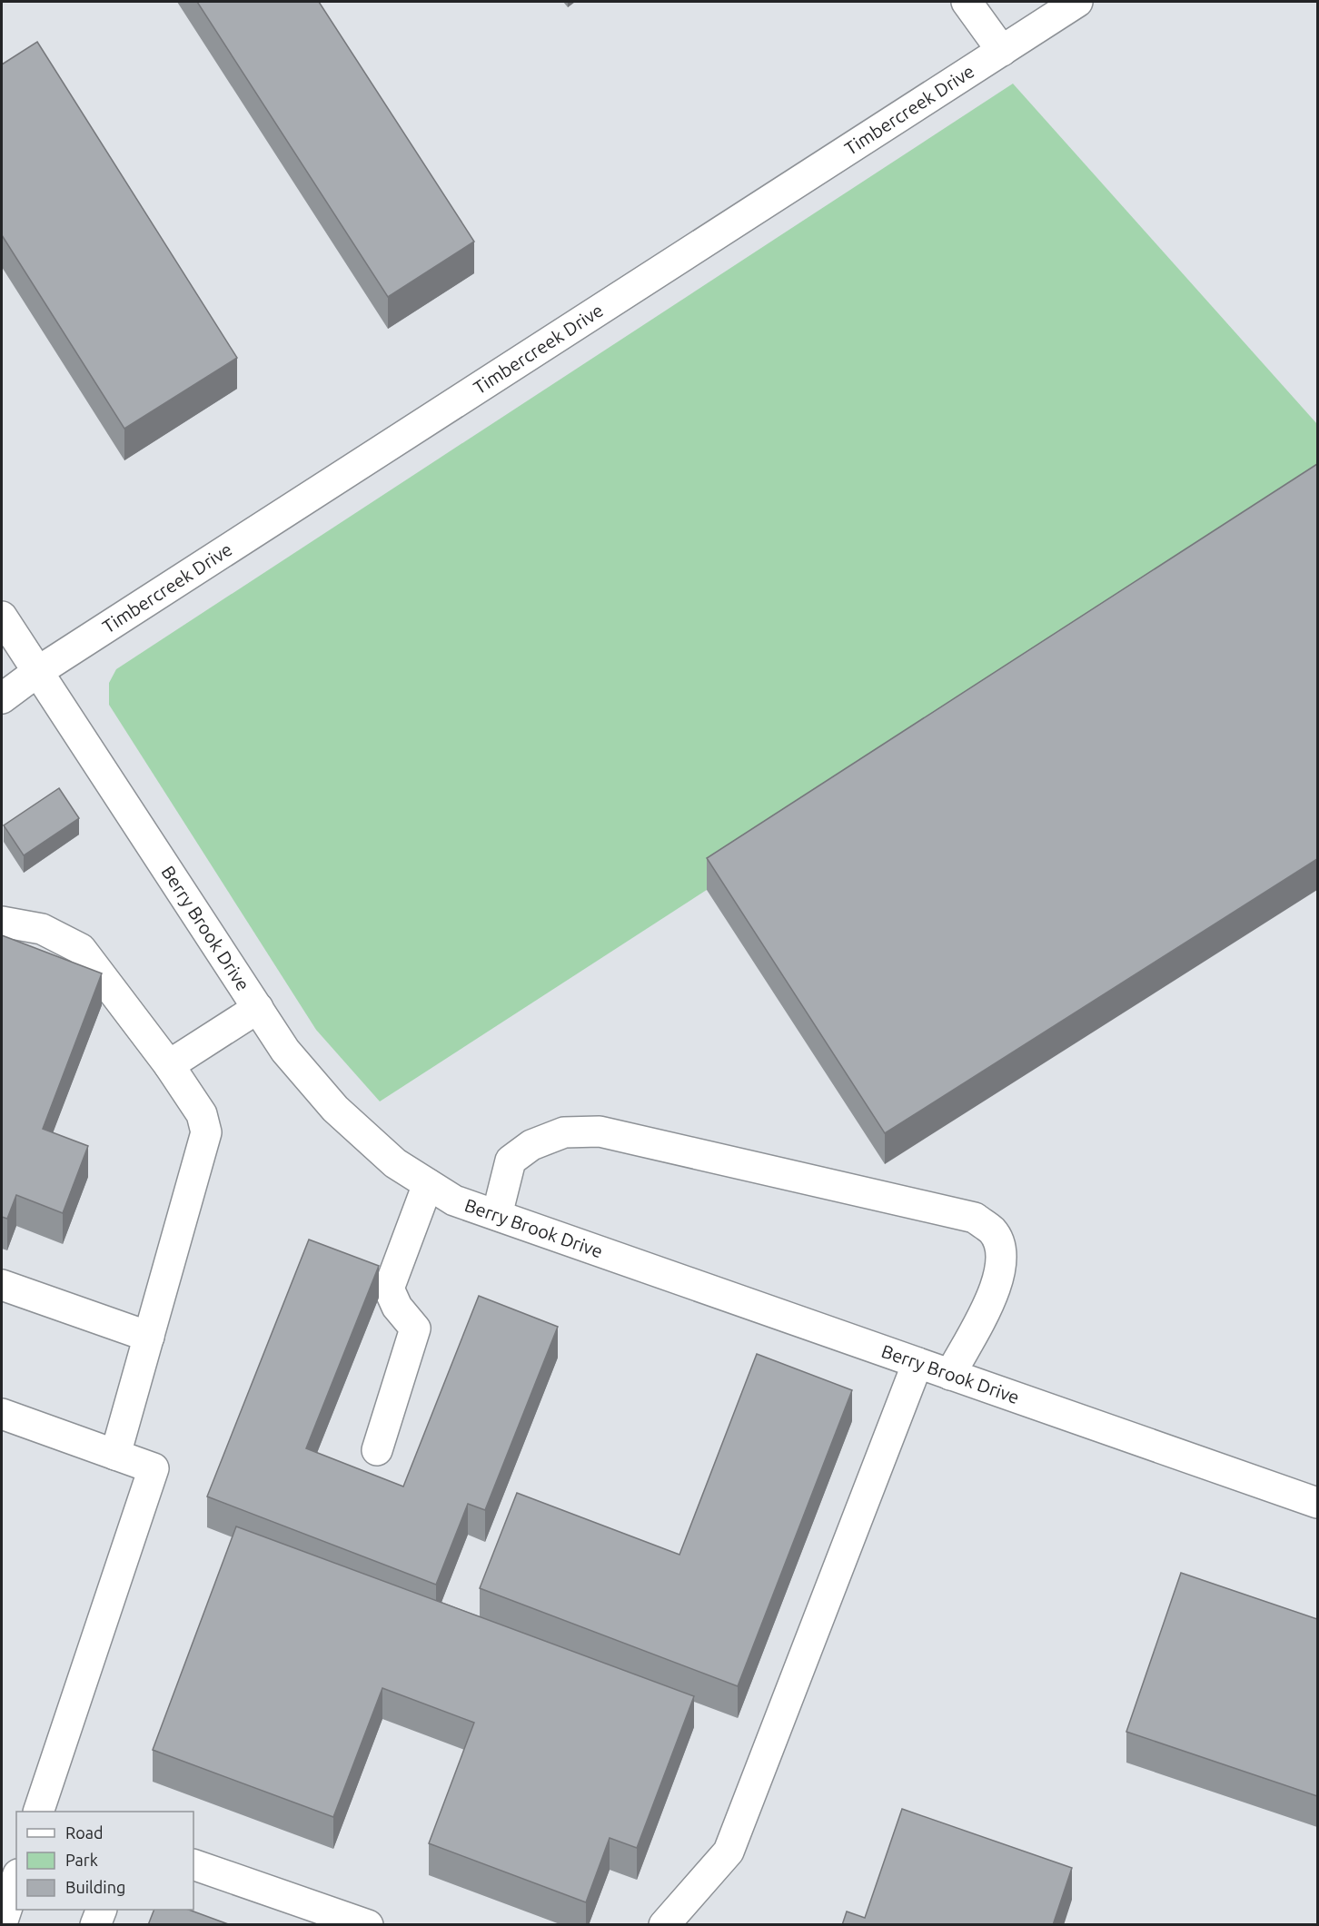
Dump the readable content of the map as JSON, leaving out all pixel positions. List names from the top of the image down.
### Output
{
  "streets": {
    "street": ["Timbercreek Drive", "Berry Brook Drive"]
  },
  "crossings": [
    ["Timbercreek Drive", "Berry Brook Drive"]
  ],
  "legend": ["Road", "Park", "Building"]
}
